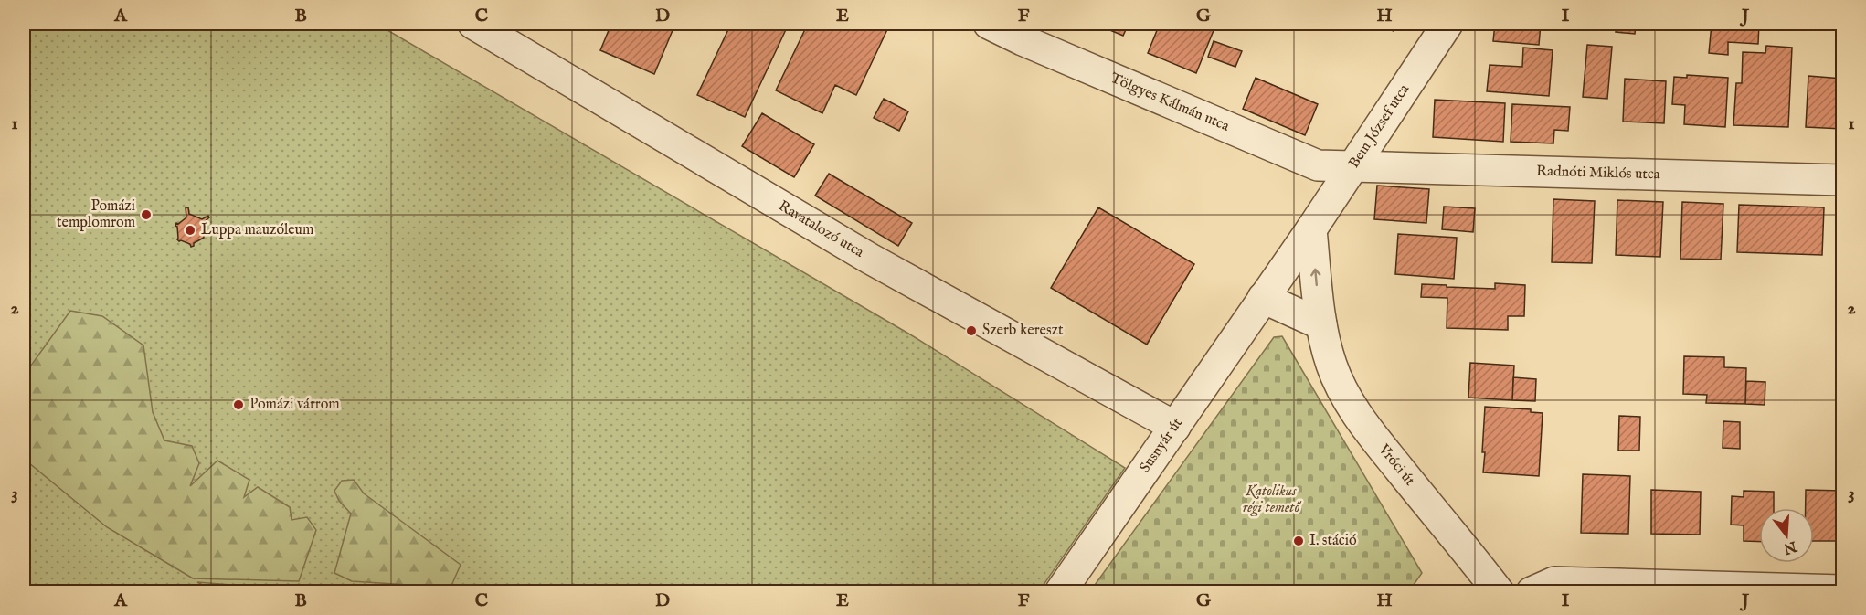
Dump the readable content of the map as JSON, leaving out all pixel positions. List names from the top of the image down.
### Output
{
  "streets": {
    "street": [
      "Tölgyes Kálmán utca",
      "Bem József utca",
      "Radnóti Miklós utca",
      "Ravatalozó utca",
      "Susnyár út",
      "Vróci út"
    ]
  },
  "crossings": [
    ["Tölgyes Kálmán utca", "Bem József utca"],
    ["Tölgyes Kálmán utca", "Radnóti Miklós utca"],
    ["Bem József utca", "Radnóti Miklós utca"],
    ["Bem József utca", "Susnyár út"],
    ["Bem József utca", "Vróci út"],
    ["Ravatalozó utca", "Susnyár út"]
  ],
  "parks": ["Katolikus régi temető"],
  "places": [
    "Pomázi templomrom",
    "Luppa mauzóleum",
    "Szerb kereszt",
    "Pomázi várrom",
    "I. stáció"
  ],
  "north": "bottom",
  "grid": {
    "columns": [
      "A",
      "B",
      "C",
      "D",
      "E",
      "F",
      "G",
      "H",
      "I",
      "J"
    ],
    "rows": ["1", "2", "3"]
  }
}
